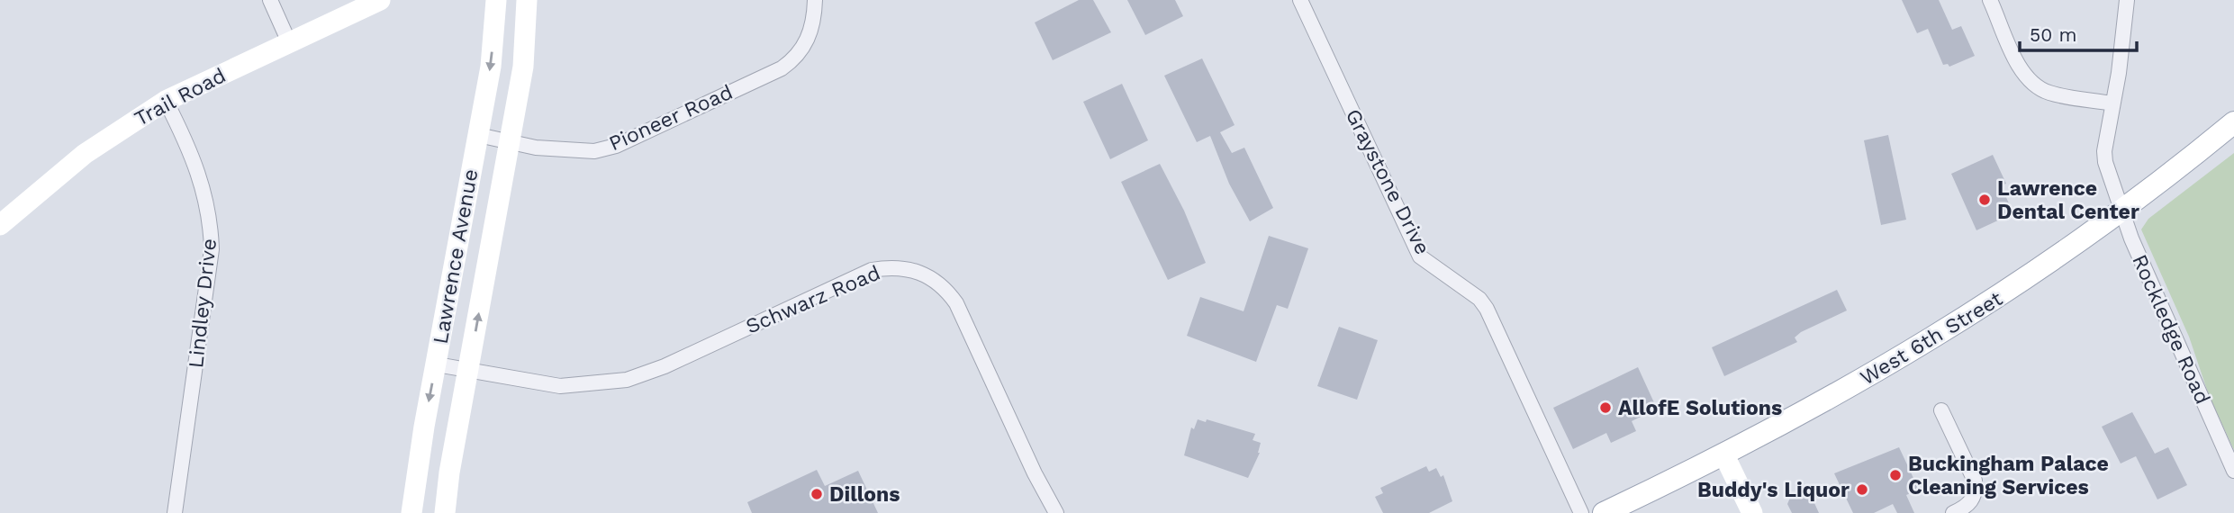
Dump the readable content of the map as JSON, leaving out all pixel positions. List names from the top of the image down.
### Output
{
  "streets": {
    "main road": ["West 6th Street"],
    "street": [
      "Trail Road",
      "Pioneer Road",
      "Graystone Drive",
      "Lawrence Avenue",
      "Schwarz Road",
      "Lindley Drive",
      "Rockledge Road"
    ]
  },
  "crossings": [
    ["Trail Road", "Lindley Drive"],
    ["Pioneer Road", "Lawrence Avenue"],
    ["Lawrence Avenue", "Schwarz Road"],
    ["Rockledge Road", "West 6th Street"]
  ],
  "places": [
    "Lawrence Dental Center",
    "AllofE Solutions",
    "Buckingham Palace Cleaning Services",
    "Buddy's Liquor",
    "Dillons"
  ],
  "scale_bar": "50 m"
}
